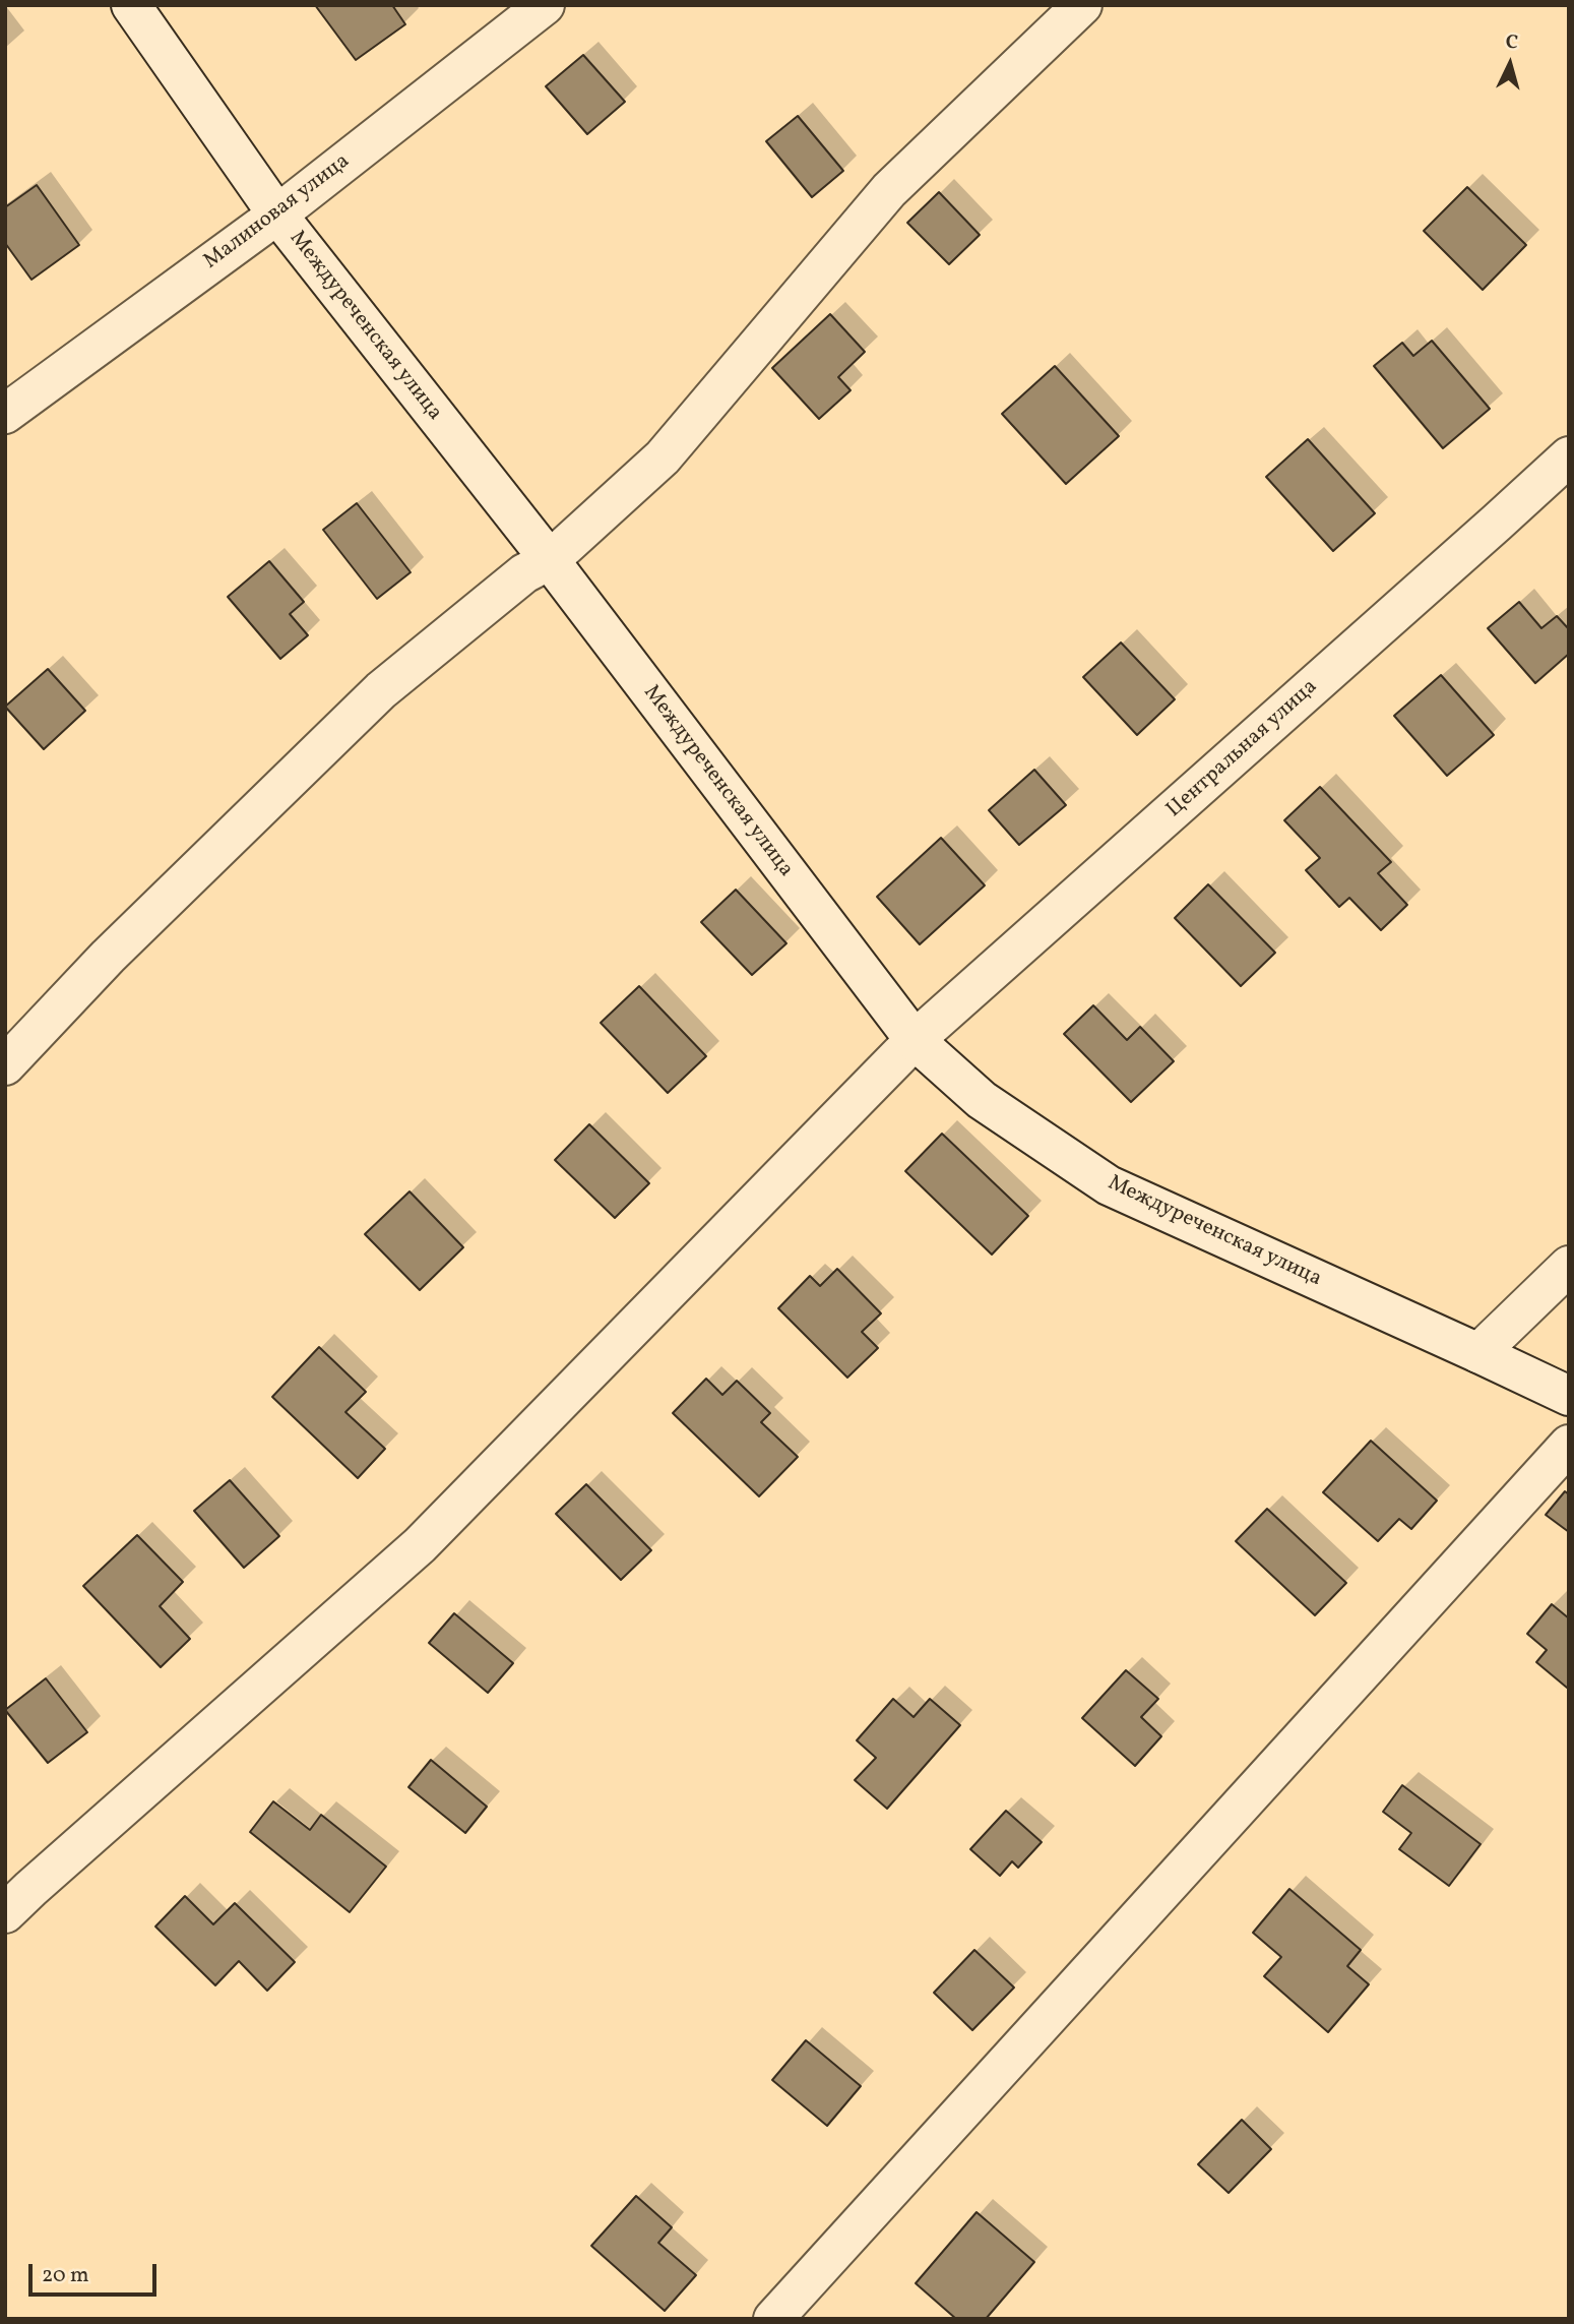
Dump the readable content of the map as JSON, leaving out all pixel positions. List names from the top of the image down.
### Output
{
  "streets": {
    "street": ["Малиновая улица", "Междуреченская улица", "Центральная улица"]
  },
  "crossings": [
    ["Малиновая улица", "Междуреченская улица"],
    ["Междуреченская улица", "Центральная улица"]
  ],
  "scale_bar": "20 m",
  "north": "top"
}
